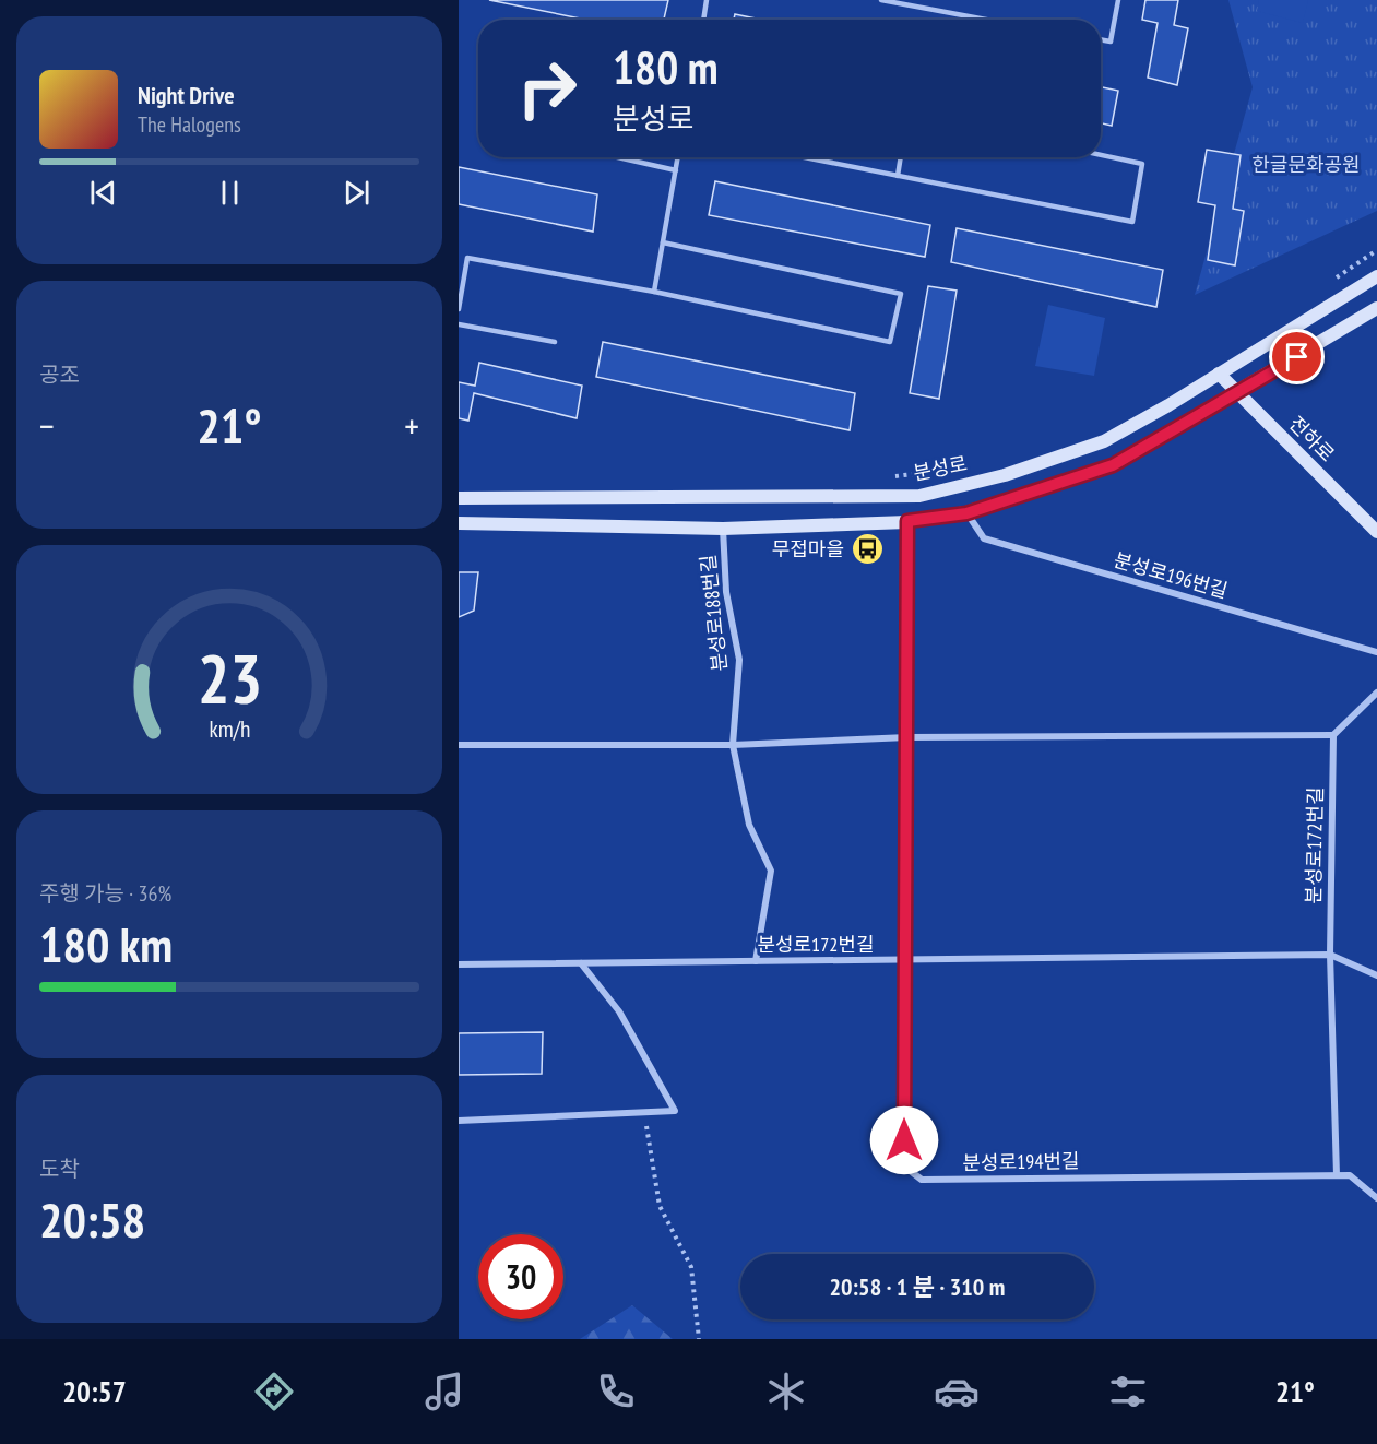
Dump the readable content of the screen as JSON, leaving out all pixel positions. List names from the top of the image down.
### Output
{
  "streets": {
    "main road": ["전하로", "분성로"],
    "street": [
      "분성로196번길",
      "분성로188번길",
      "분성로172번길",
      "분성로194번길"
    ]
  },
  "crossings": [
    ["전하로", "분성로"],
    ["분성로188번길", "분성로172번길"],
    ["분성로172번길", "분성로194번길"]
  ],
  "parks": ["한글문화공원"],
  "places": {
    "bus stop": ["무접마을"]
  },
  "page": {
    "turn": ["180 m", "분성로"],
    "song": ["Night Drive", "The Halogens"],
    "tile": [
      "공조",
      ["주행 가능 · 36%", "180 km"],
      ["도착", "20:58"]
    ],
    "heat": ["−", "21°", "+"],
    "limit": "30",
    "trip": "20:58 · 1 분 · 310 m",
    "tabs": ["20:57", "21°"],
    "gauge": ["23", "km/h"]
  }
}
